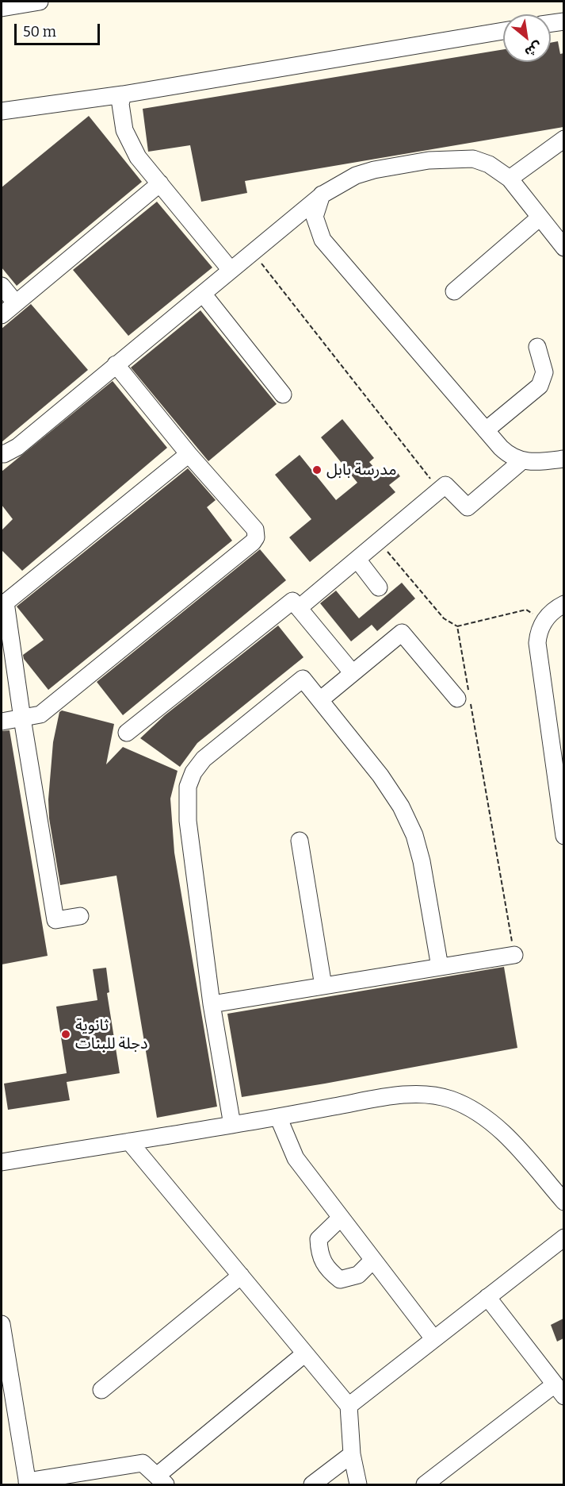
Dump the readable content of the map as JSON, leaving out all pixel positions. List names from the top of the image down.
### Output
{
  "places": ["مدرسة بابل", "ثانوية دجلة للبنات"],
  "scale_bar": "50 m",
  "north": "bottom right"
}
